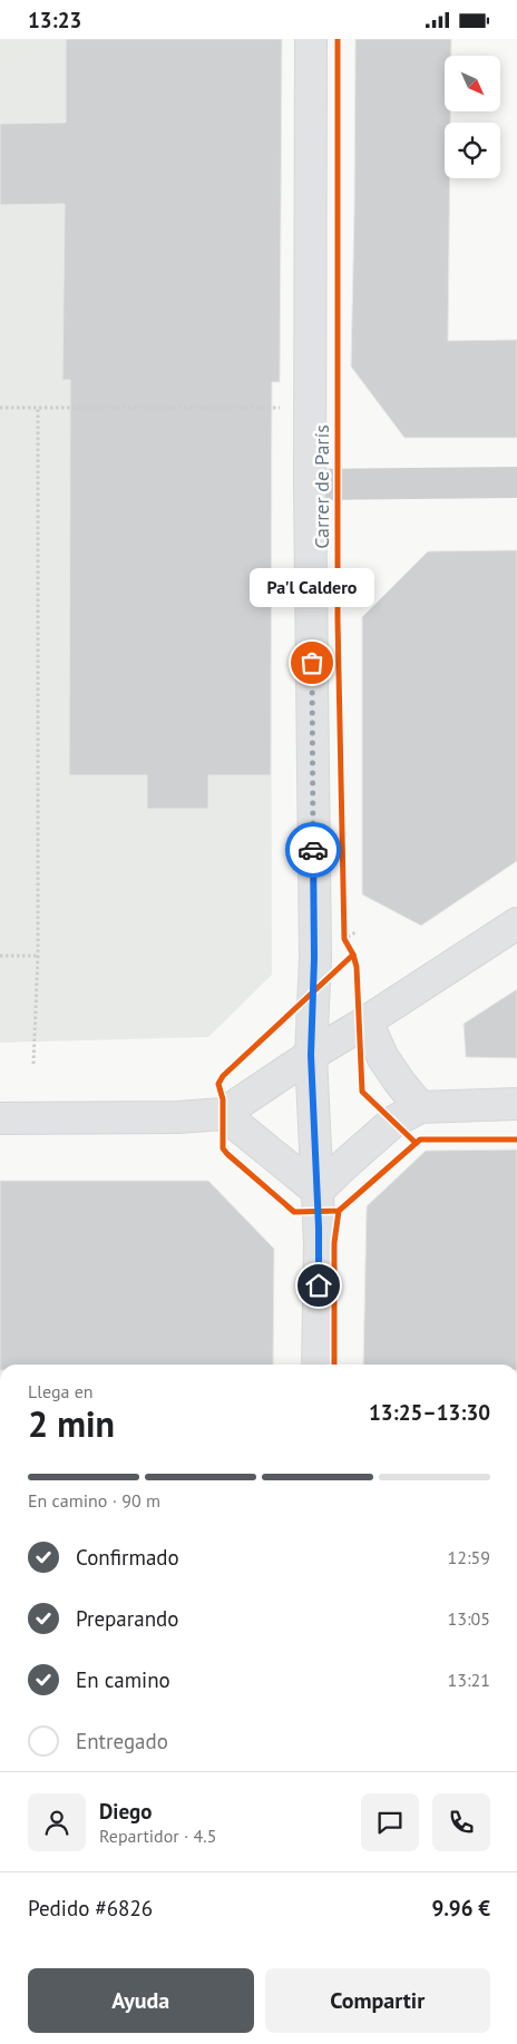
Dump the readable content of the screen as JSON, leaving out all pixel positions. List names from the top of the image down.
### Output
{
  "streets": {
    "main road": ["Carrer de París"]
  },
  "places": ["Pa'l Caldero"],
  "north": "bottom right",
  "page": {
    "status": "13:23",
    "bubble": "Pa'l Caldero",
    "heading": ["2 min", "Llega en", "13:25–13:30"],
    "panel": [
      "Diego",
      "Repartidor · 4.5",
      "Pedido #6826",
      "9.96 €"
    ],
    "bar": "En camino · 90 m",
    "list": [
      ["Confirmado", "12:59"],
      ["Preparando", "13:05"],
      ["En camino", "13:21"],
      "Entregado"
    ],
    "buttons": ["Ayuda", "Compartir"]
  }
}
